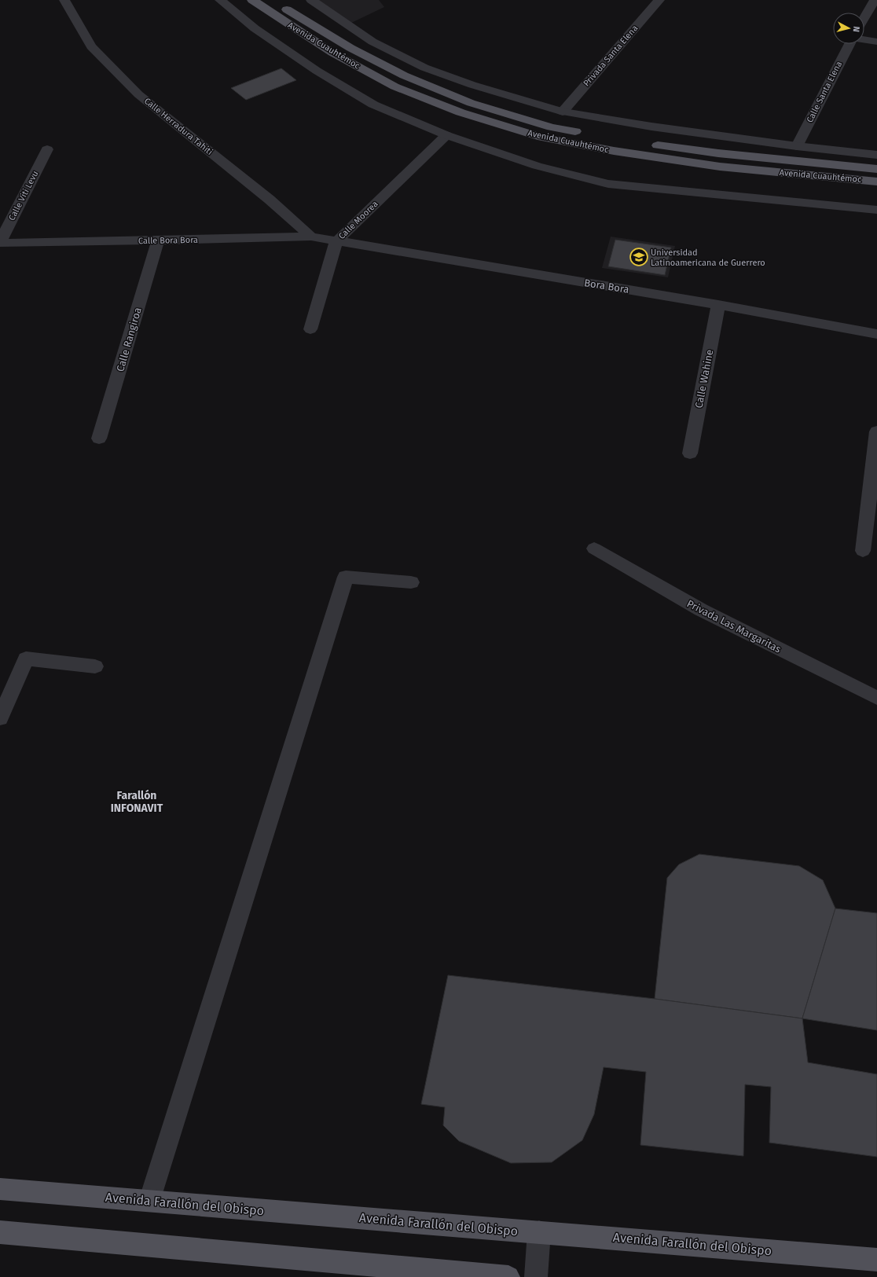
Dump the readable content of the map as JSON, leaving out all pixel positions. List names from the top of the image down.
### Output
{
  "streets": {
    "main road": ["Avenida Cuauhtémoc", "Avenida Farallón del Obispo"],
    "street": [
      "Privada Santa Elena",
      "Calle Santa Elena",
      "Calle Herradura Tahiti",
      "Calle Viti Levu",
      "Calle Moorea",
      "Calle Bora Bora",
      "Bora Bora",
      "Calle Rangiroa",
      "Calle Wahine",
      "Privada Las Margaritas"
    ]
  },
  "crossings": [
    ["Calle Herradura Tahiti", "Calle Bora Bora"],
    ["Calle Viti Levu", "Calle Bora Bora"],
    ["Calle Moorea", "Calle Bora Bora"],
    ["Calle Moorea", "Bora Bora"],
    ["Calle Bora Bora", "Bora Bora"],
    ["Calle Bora Bora", "Calle Rangiroa"],
    ["Bora Bora", "Calle Wahine"]
  ],
  "districts": ["Farallón INFONAVIT"],
  "places": {
    "school or university": ["Universidad Latinoamericana de Guerrero"]
  },
  "north": "right"
}
